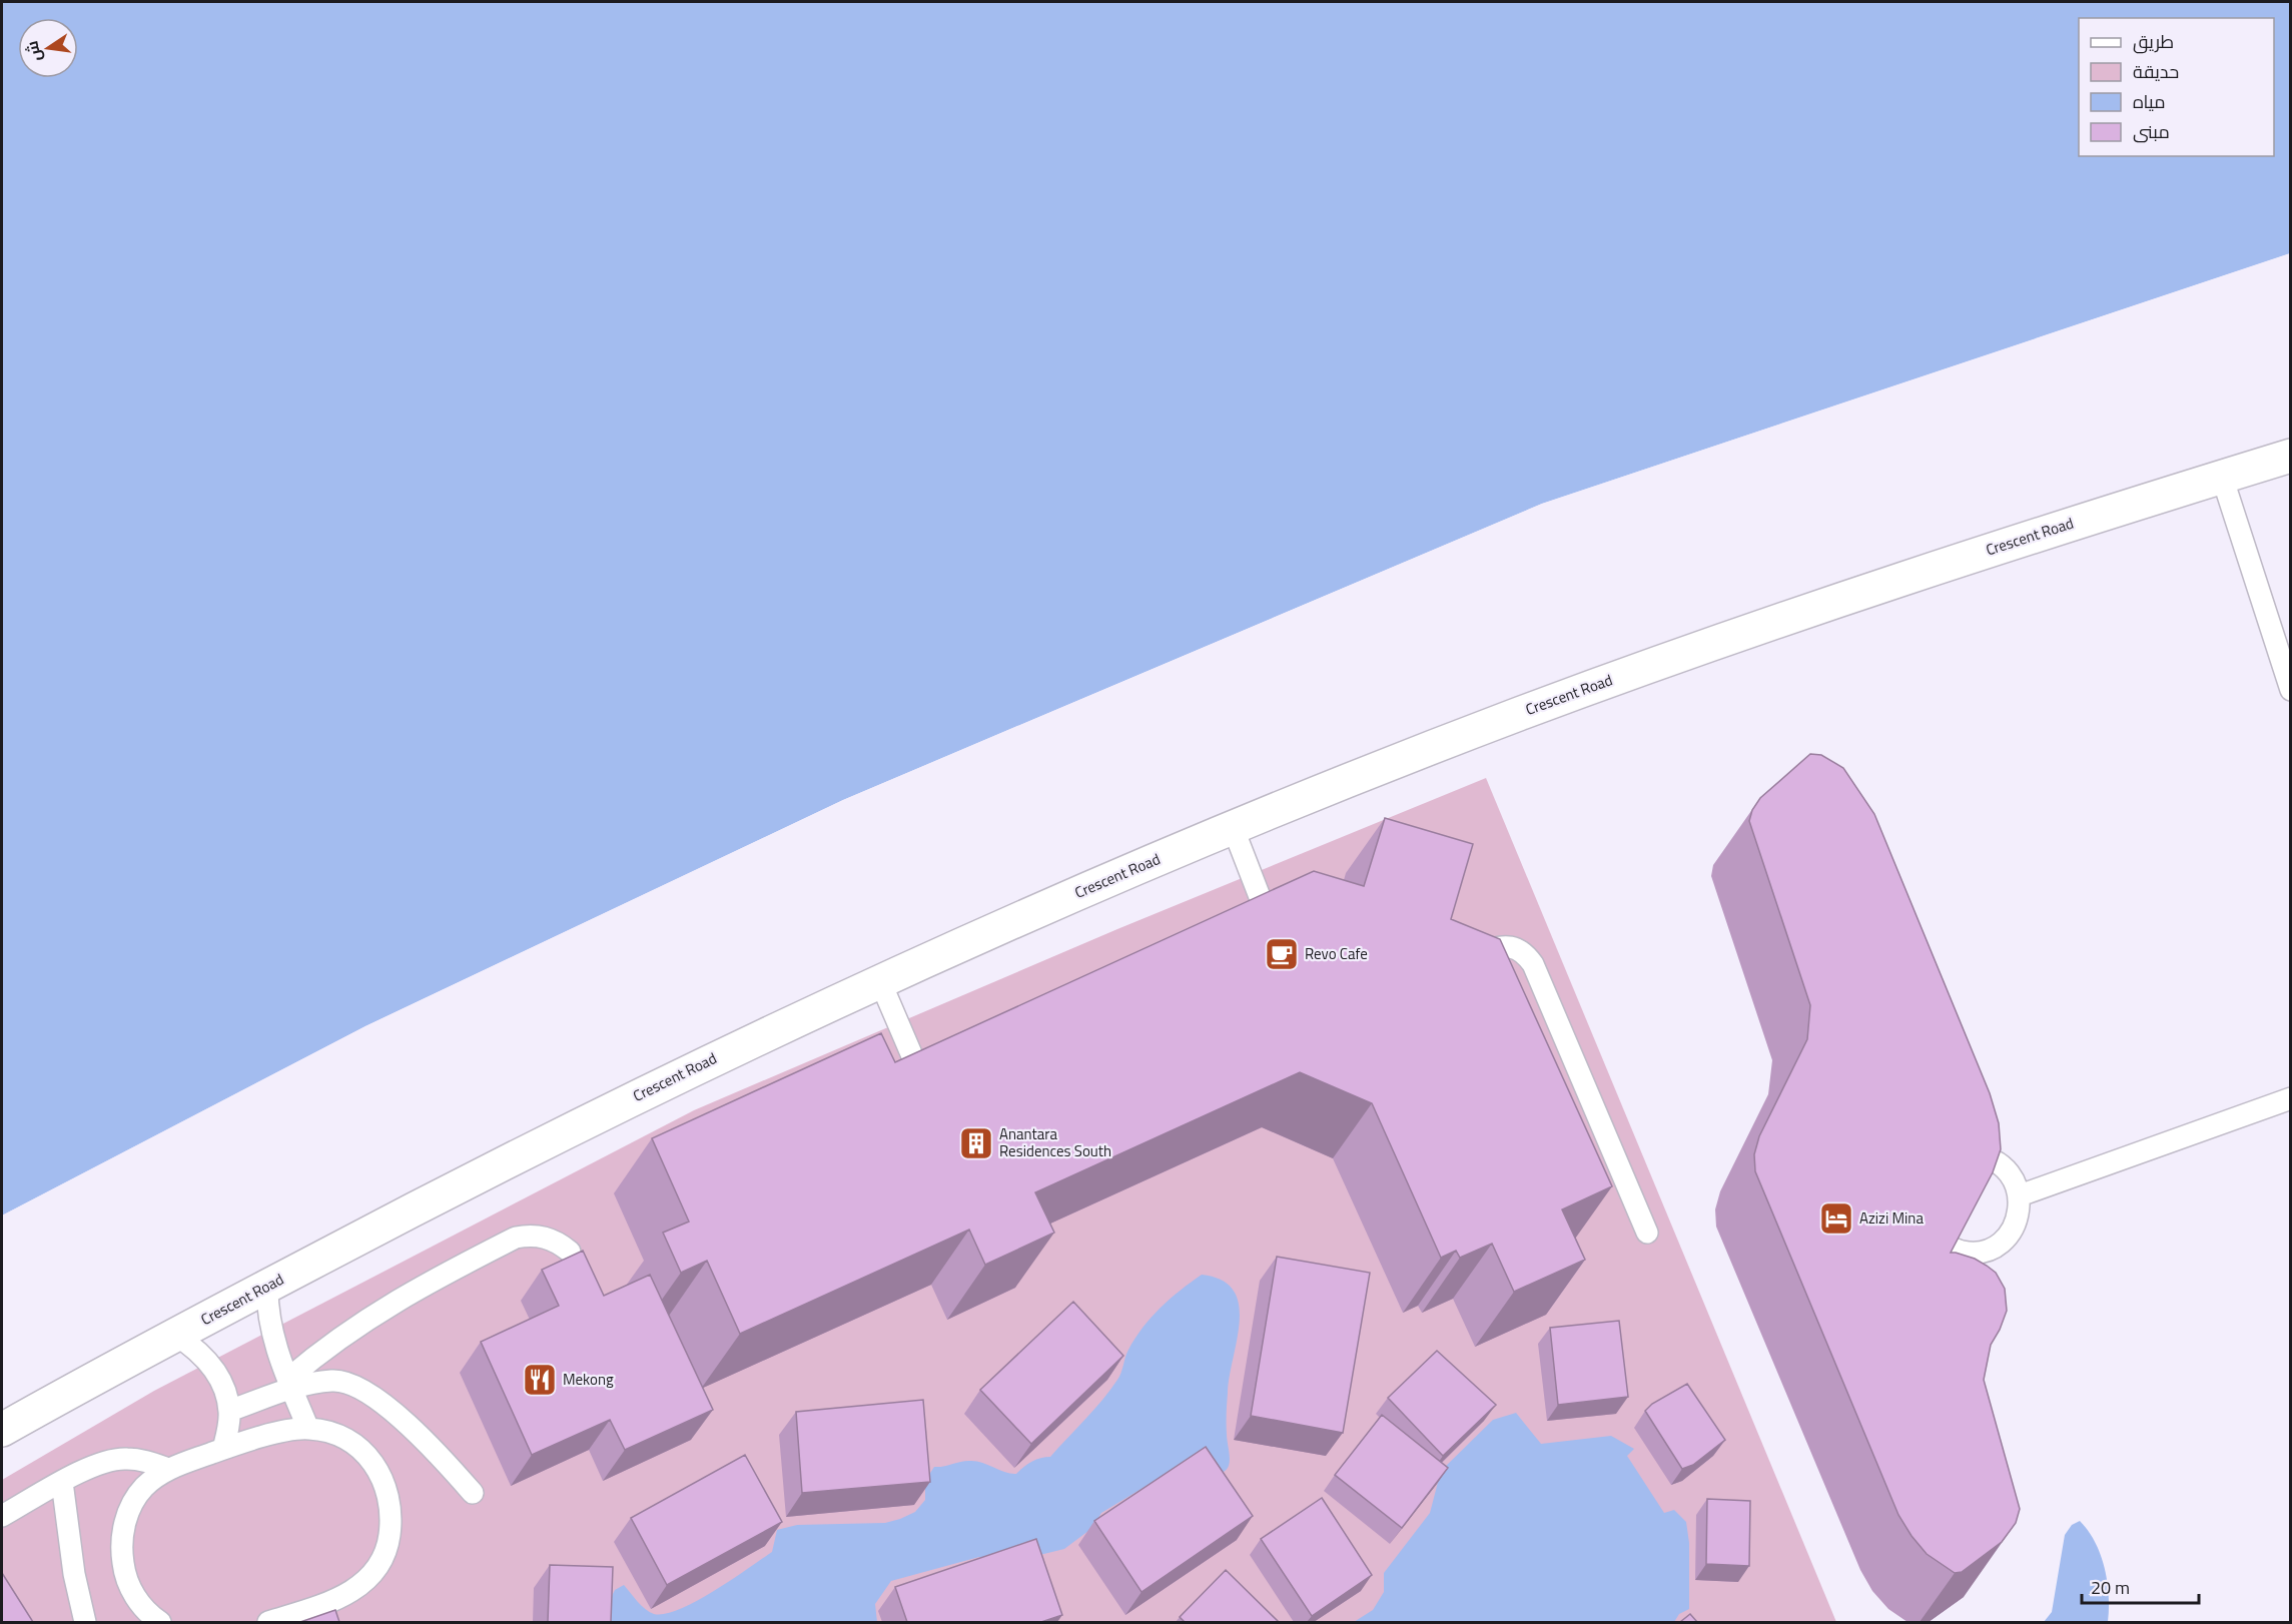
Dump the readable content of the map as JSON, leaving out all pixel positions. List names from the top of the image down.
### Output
{
  "streets": {
    "main road": ["Crescent Road"]
  },
  "places": {
    "cafe": ["Revo Cafe"],
    "building": ["Anantara Residences South"],
    "hotel": ["Azizi Mina"],
    "restaurant": ["Mekong"]
  },
  "legend": [
    "طريق",
    "حديقة",
    "مياه",
    "مبنى"
  ],
  "scale_bar": "20 m",
  "north": "left"
}
